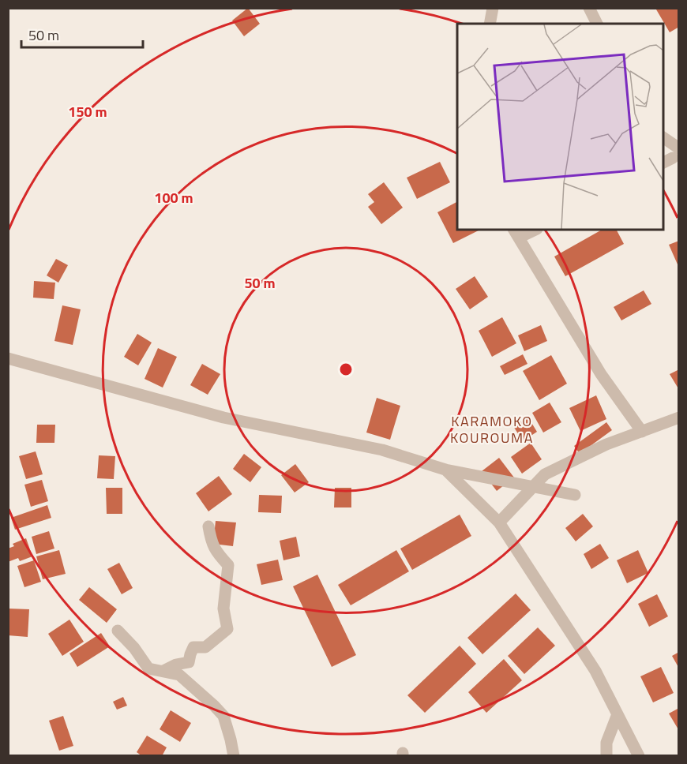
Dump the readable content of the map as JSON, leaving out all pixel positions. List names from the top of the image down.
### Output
{
  "districts": ["KARAMOKO KOUROUMA"],
  "scale_bar": "50 m",
  "rings": ["150 m", "100 m", "50 m"]
}
